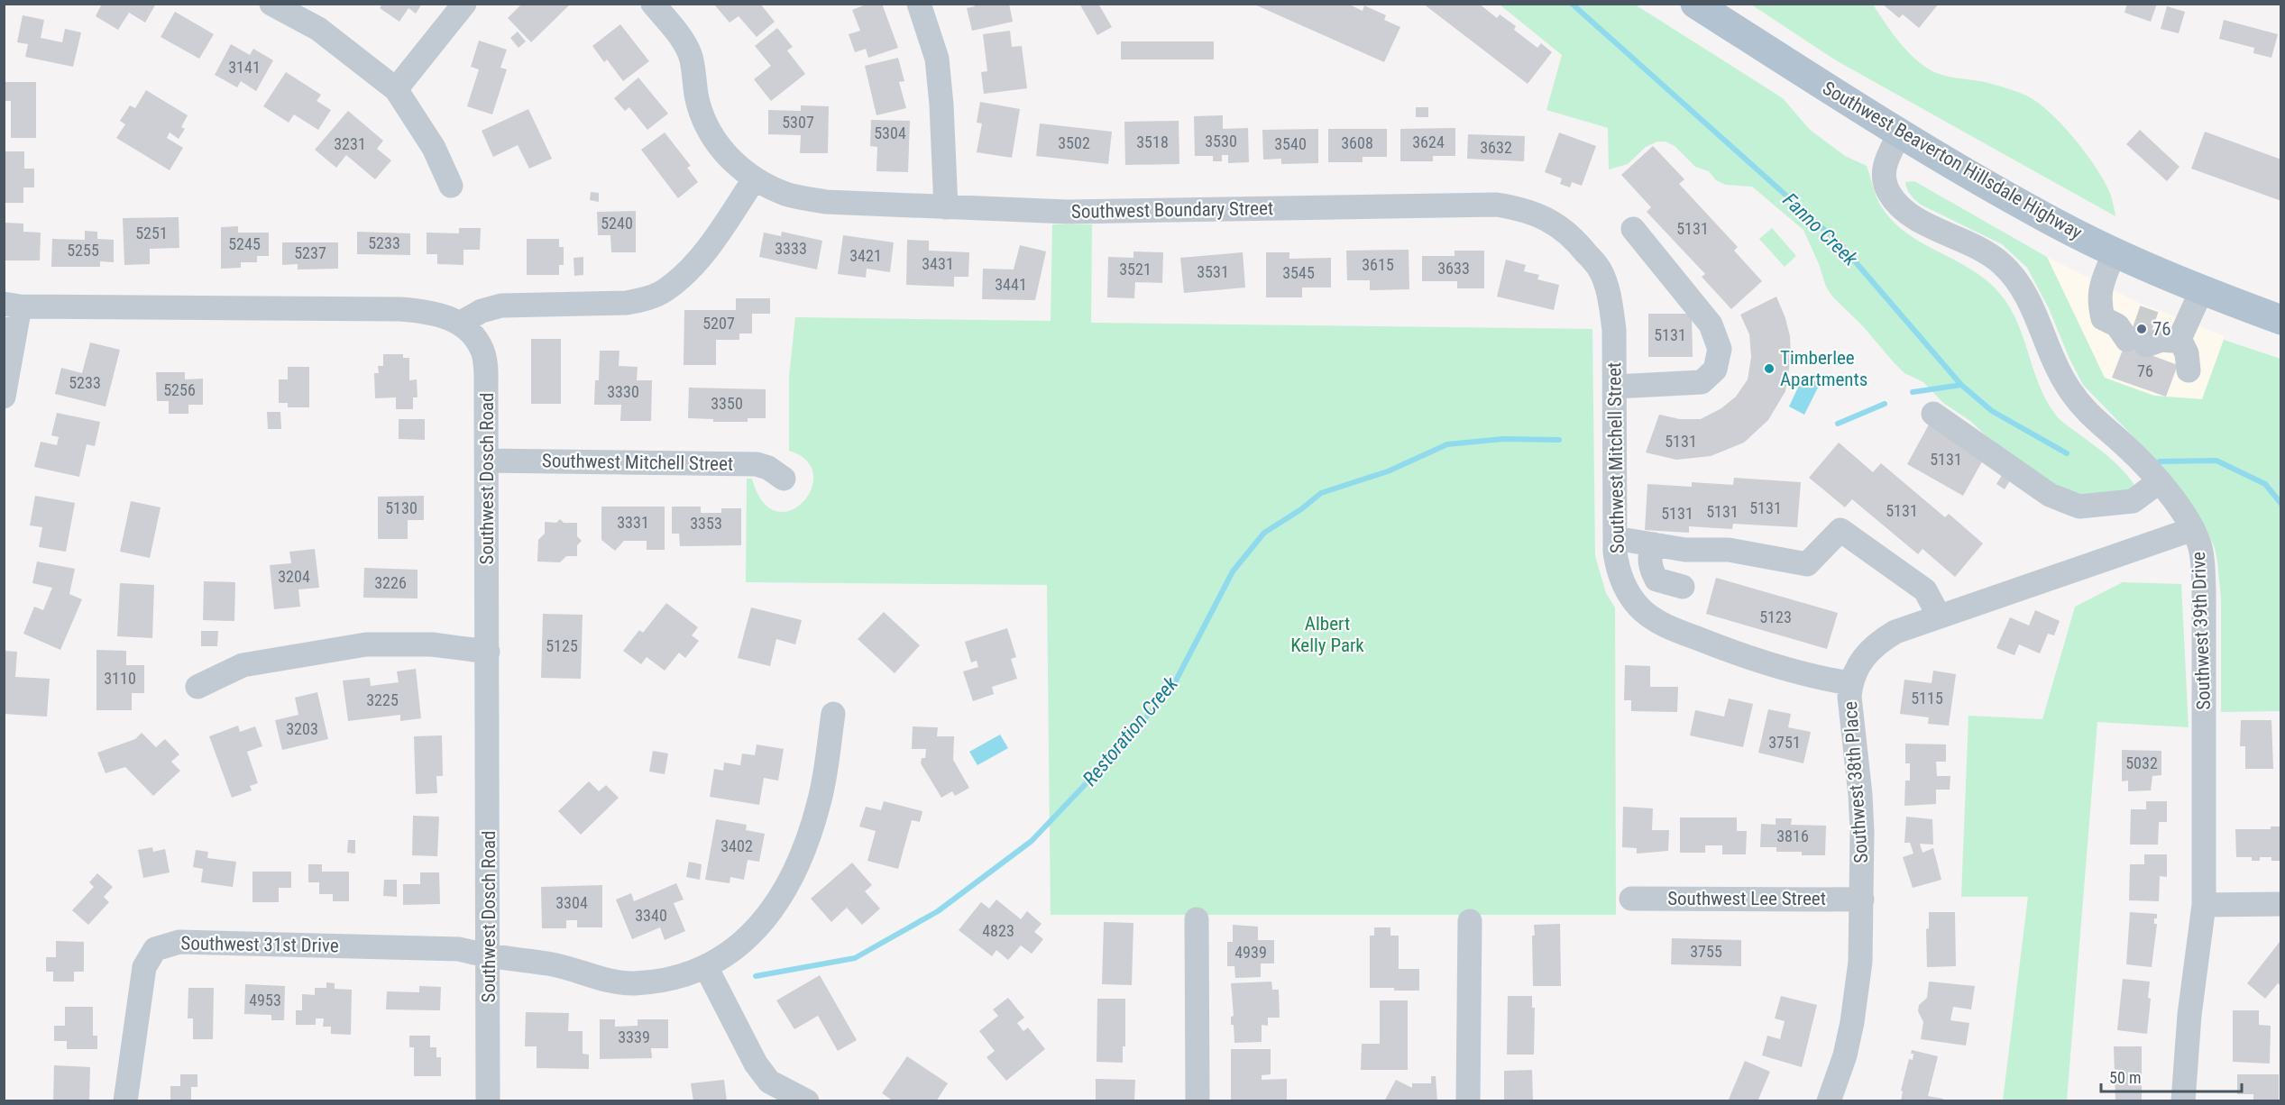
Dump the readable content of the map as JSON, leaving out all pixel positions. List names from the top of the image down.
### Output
{
  "streets": {
    "main road": ["Southwest Beaverton Hillsdale Highway"],
    "street": [
      "Southwest Boundary Street",
      "Southwest Mitchell Street",
      "Southwest Dosch Road",
      "Southwest 39th Drive",
      "Southwest 38th Place",
      "Southwest Lee Street",
      "Southwest 31st Drive"
    ]
  },
  "crossings": [
    ["Southwest Beaverton Hillsdale Highway", "Southwest 39th Drive"],
    ["Southwest Boundary Street", "Southwest Mitchell Street"],
    ["Southwest Mitchell Street", "Southwest Dosch Road"],
    ["Southwest Mitchell Street", "Southwest 38th Place"],
    ["Southwest Dosch Road", "Southwest 31st Drive"],
    ["Southwest 39th Drive", "Southwest 38th Place"],
    ["Southwest 38th Place", "Southwest Lee Street"]
  ],
  "water": ["Fanno Creek", "Restoration Creek"],
  "parks": ["Albert Kelly Park"],
  "places": ["76", "Timberlee Apartments"],
  "house_numbers": [
    "3141",
    "5307",
    "5304",
    "3530",
    "3518",
    "3624",
    "3502",
    "3608",
    "3231",
    "3540",
    "3632",
    "5240",
    "5131",
    "5251",
    "5233",
    "5245",
    "3333",
    "5255",
    "5237",
    "3421",
    "3431",
    "3615",
    "3633",
    "3521",
    "3531",
    "3545",
    "3441",
    "5207",
    "5131",
    "76",
    "5233",
    "5256",
    "3330",
    "3350",
    "5131",
    "5131",
    "5130",
    "5131",
    "5131",
    "5131",
    "5131",
    "3331",
    "3353",
    "3204",
    "3226",
    "5123",
    "5125",
    "3110",
    "5115",
    "3225",
    "3203",
    "3751",
    "5032",
    "3816",
    "3402",
    "3304",
    "3340",
    "4823",
    "3755",
    "4939",
    "4953",
    "3339"
  ],
  "scale_bar": "50 m"
}
